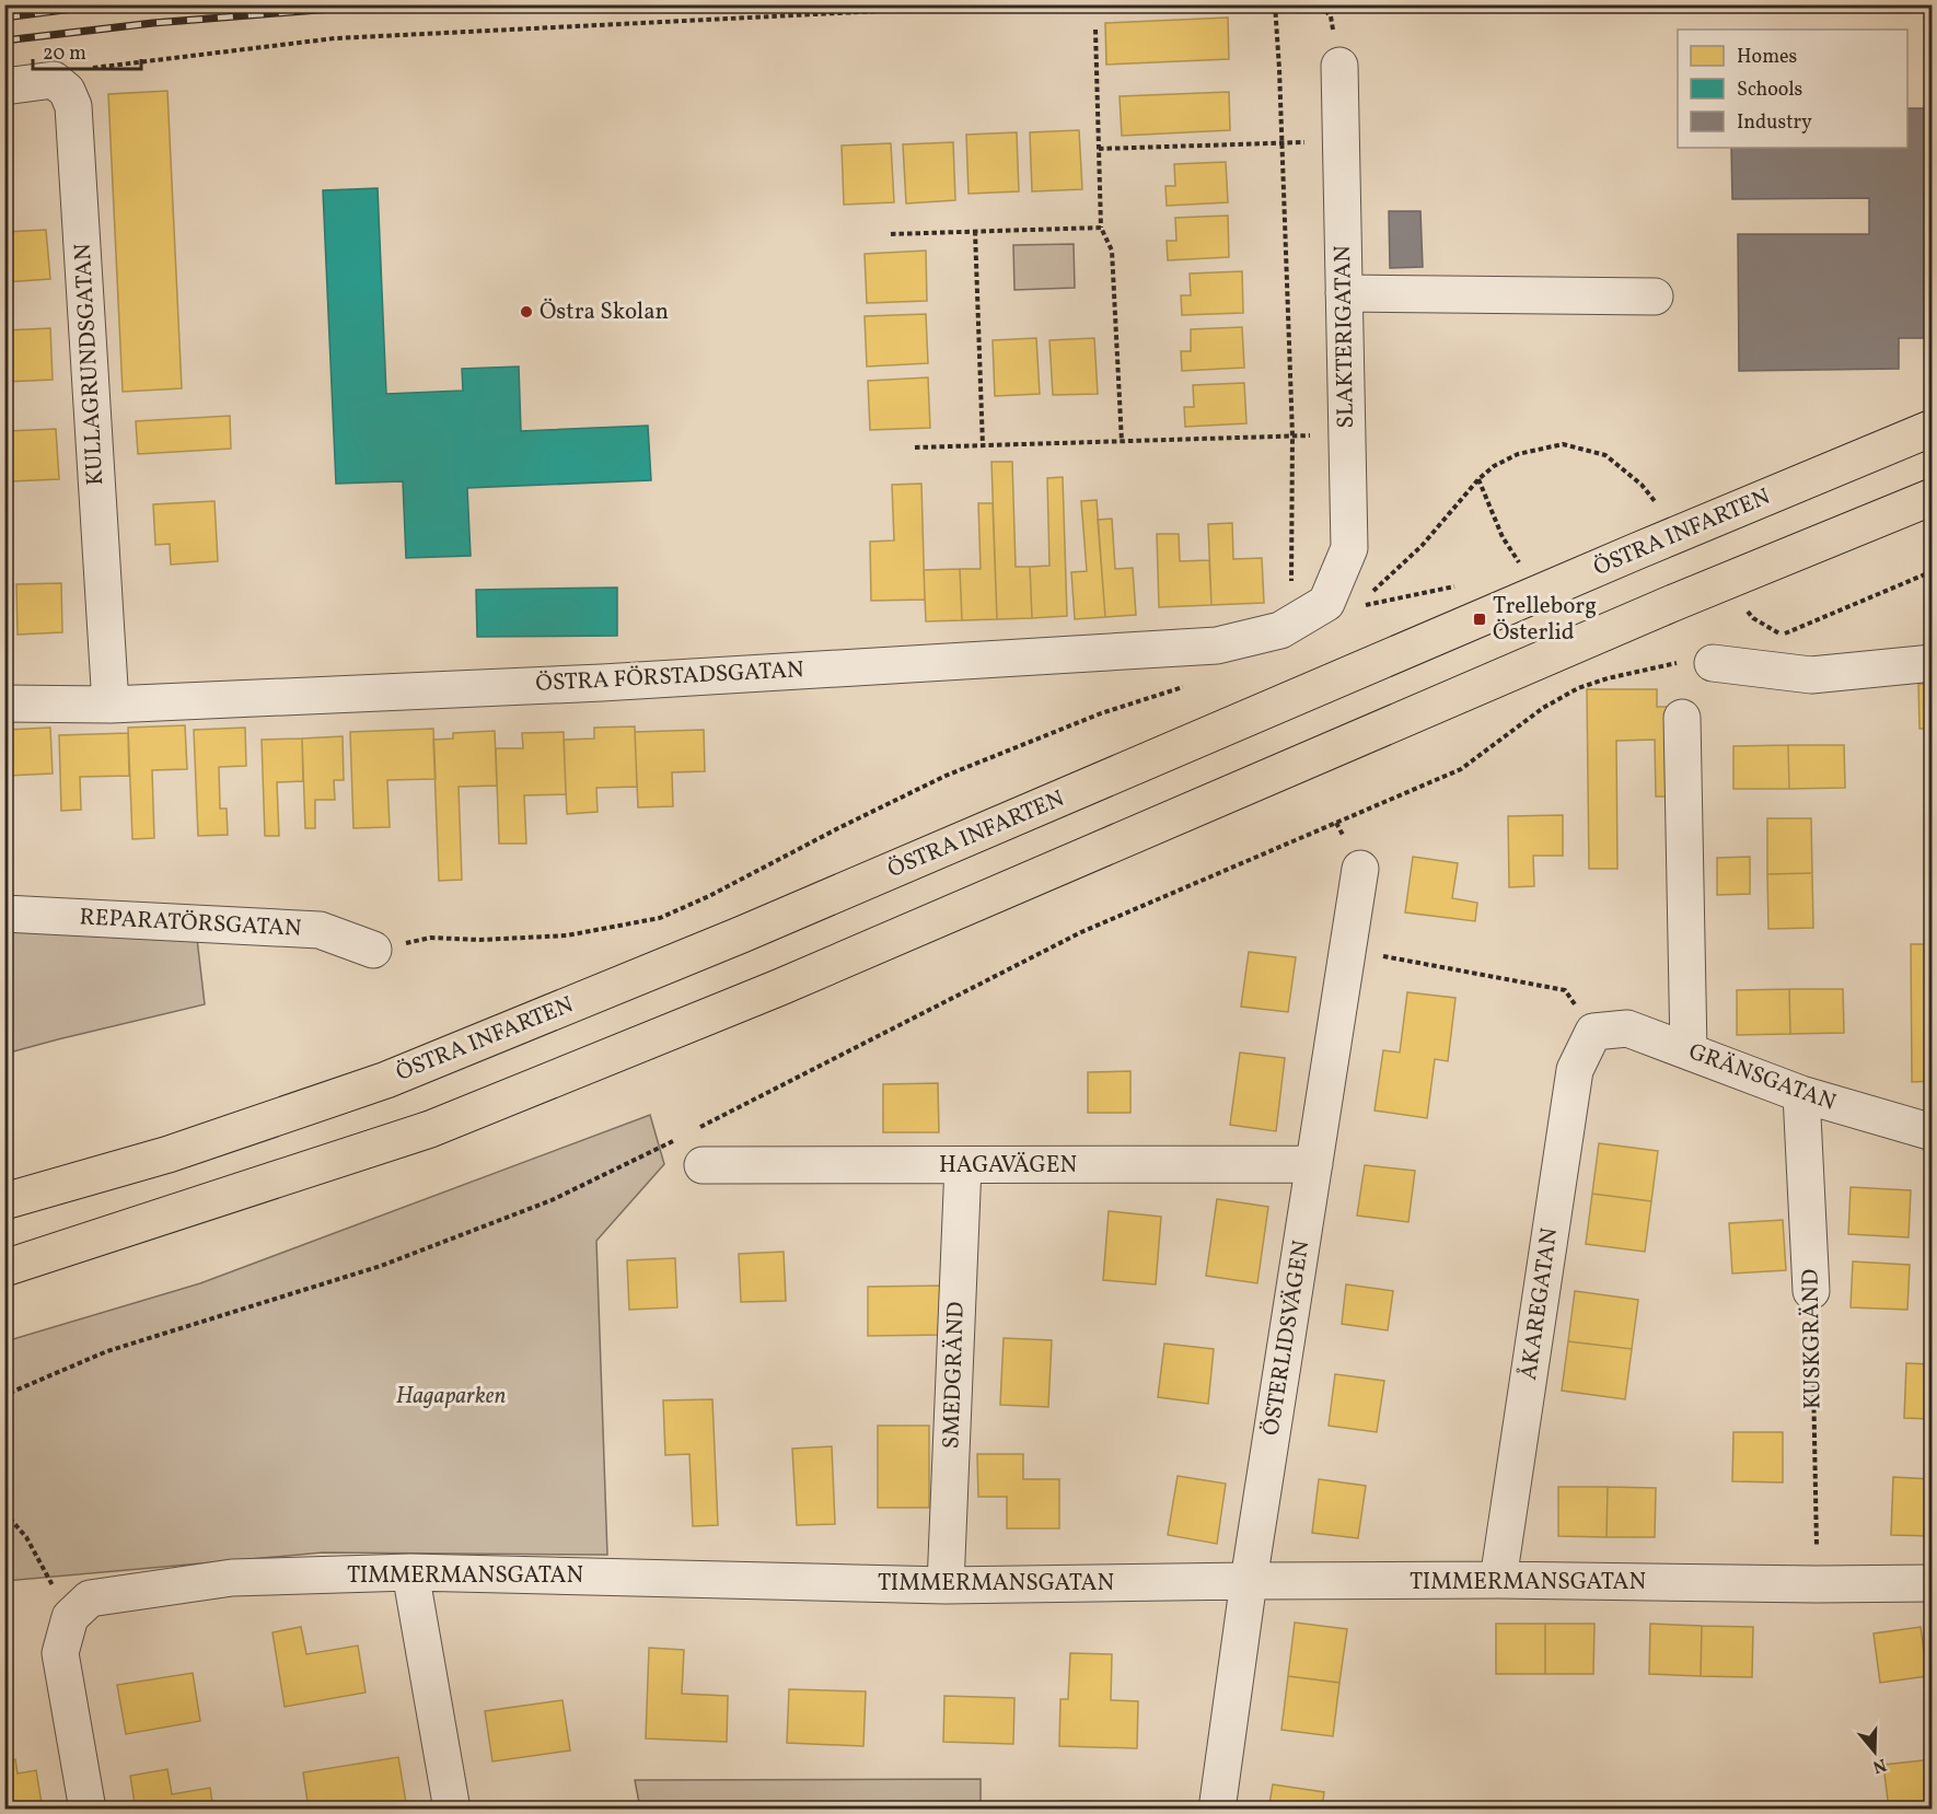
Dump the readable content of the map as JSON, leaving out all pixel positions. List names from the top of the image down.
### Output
{
  "streets": {
    "main road": ["ÖSTRA INFARTEN"],
    "street": [
      "SLAKTERIGATAN",
      "KULLAGRUNDSGATAN",
      "ÖSTRA FÖRSTADSGATAN",
      "REPARATÖRSGATAN",
      "GRÄNSGATAN",
      "HAGAVÄGEN",
      "ÅKAREGATAN",
      "ÖSTERLIDSVÄGEN",
      "KUSKGRÄND",
      "SMEDGRÄND",
      "TIMMERMANSGATAN"
    ]
  },
  "crossings": [
    ["SLAKTERIGATAN", "ÖSTRA FÖRSTADSGATAN"],
    ["KULLAGRUNDSGATAN", "ÖSTRA FÖRSTADSGATAN"],
    ["GRÄNSGATAN", "ÅKAREGATAN"],
    ["GRÄNSGATAN", "KUSKGRÄND"],
    ["HAGAVÄGEN", "ÖSTERLIDSVÄGEN"],
    ["HAGAVÄGEN", "SMEDGRÄND"],
    ["ÅKAREGATAN", "TIMMERMANSGATAN"],
    ["ÖSTERLIDSVÄGEN", "TIMMERMANSGATAN"],
    ["KUSKGRÄND", "TIMMERMANSGATAN"],
    ["SMEDGRÄND", "TIMMERMANSGATAN"]
  ],
  "parks": ["Hagaparken"],
  "places": {
    "other": ["Östra Skolan"],
    "transit": ["Trelleborg Österlid"]
  },
  "legend": ["Homes", "Schools", "Industry"],
  "scale_bar": "20 m",
  "north": "bottom"
}
